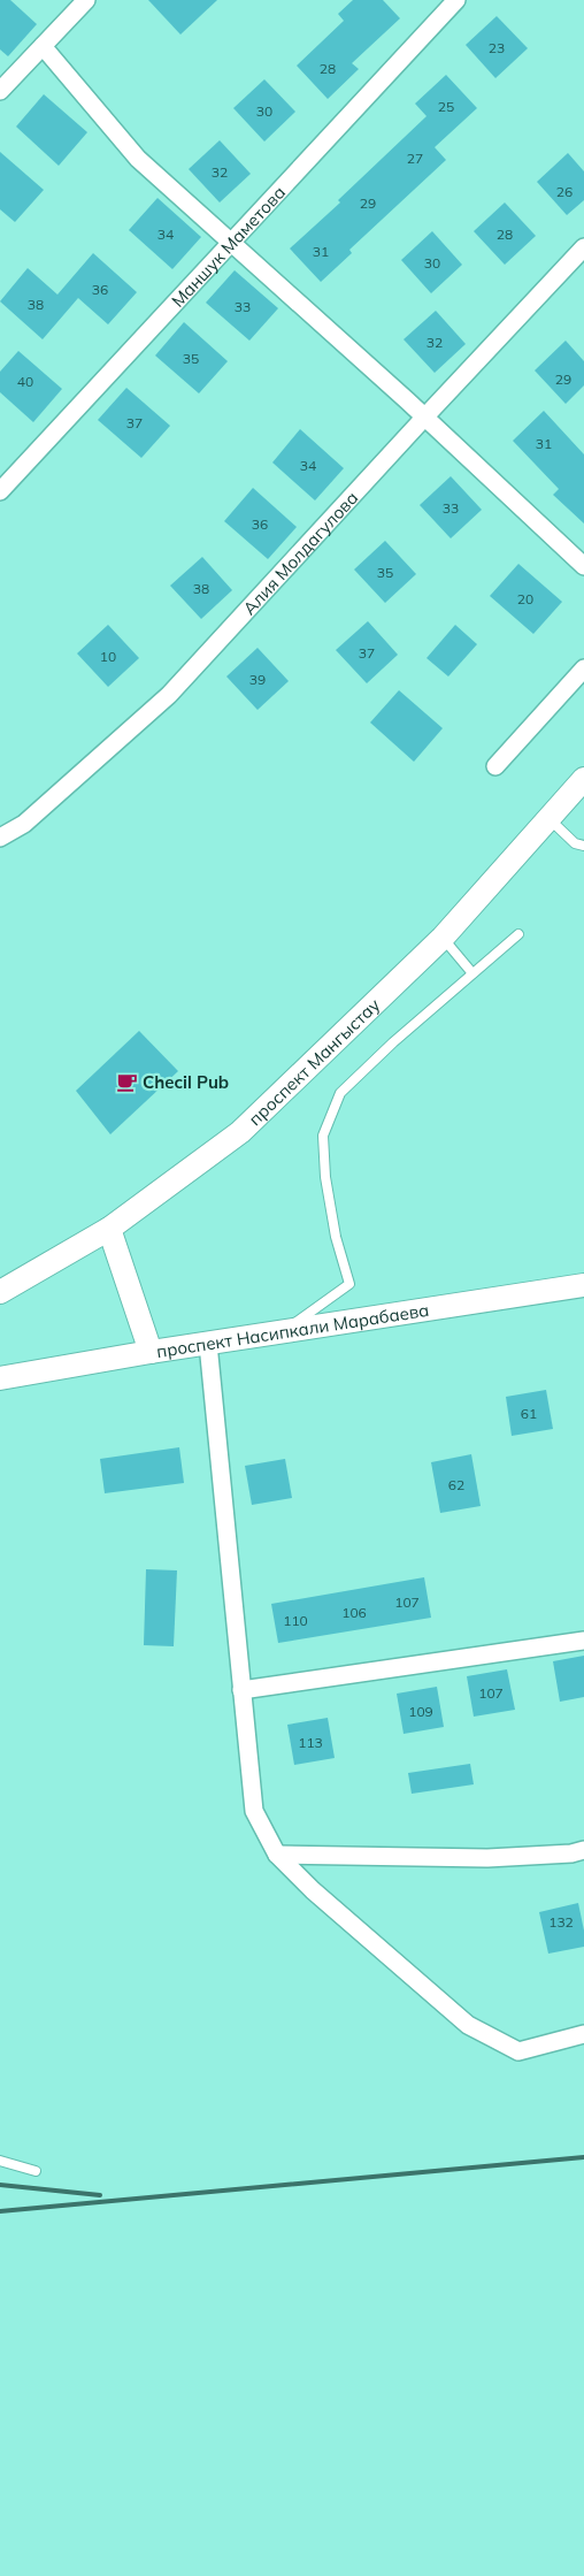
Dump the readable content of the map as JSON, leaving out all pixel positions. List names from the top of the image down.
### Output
{
  "streets": {
    "street": [
      "Маншук Маметова",
      "Алия Молдагулова",
      "проспект Мангыстау",
      "проспект Насипкали Марабаева"
    ]
  },
  "places": {
    "cafe": ["Checil Pub"]
  },
  "house_numbers": [
    "23",
    "28",
    "25",
    "30",
    "27",
    "32",
    "26",
    "29",
    "34",
    "28",
    "31",
    "30",
    "36",
    "38",
    "33",
    "32",
    "35",
    "29",
    "40",
    "37",
    "31",
    "34",
    "33",
    "36",
    "35",
    "38",
    "20",
    "37",
    "10",
    "39",
    "61",
    "62",
    "107",
    "106",
    "110",
    "107",
    "109",
    "113",
    "132"
  ]
}
